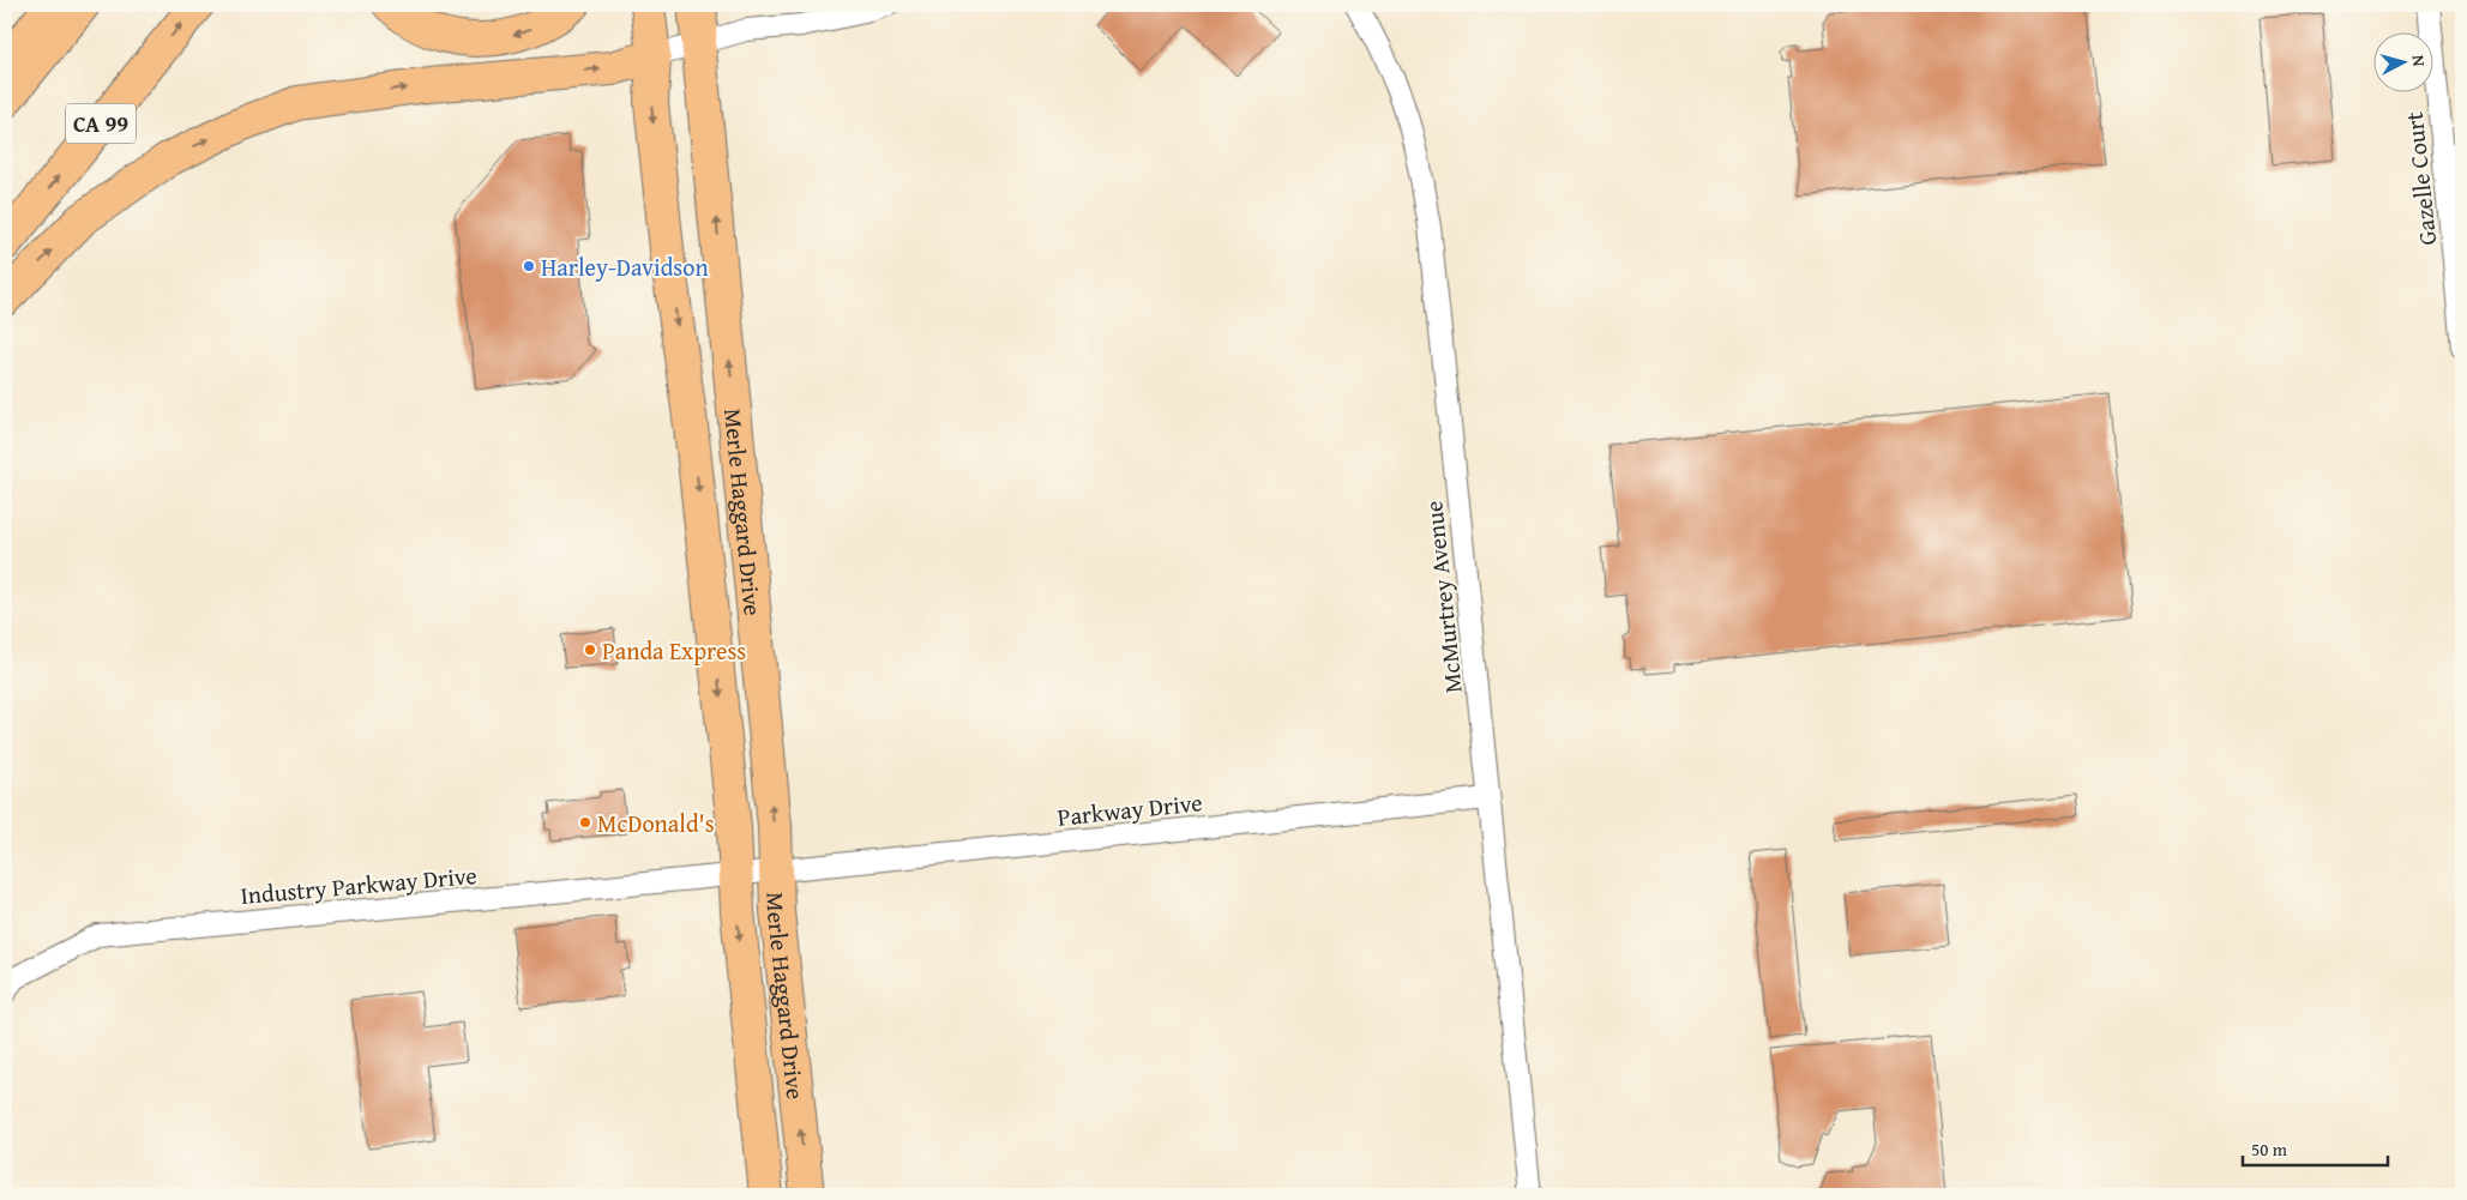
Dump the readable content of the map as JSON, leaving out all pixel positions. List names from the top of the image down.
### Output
{
  "streets": {
    "main road": ["CA 99", "Merle Haggard Drive"],
    "street": [
      "Gazelle Court",
      "McMurtrey Avenue",
      "Parkway Drive",
      "Industry Parkway Drive"
    ]
  },
  "crossings": [
    ["Merle Haggard Drive", "Parkway Drive"],
    ["Merle Haggard Drive", "Industry Parkway Drive"],
    ["McMurtrey Avenue", "Parkway Drive"],
    ["Parkway Drive", "Industry Parkway Drive"]
  ],
  "places": ["Harley-Davidson", "Panda Express", "McDonald's"],
  "scale_bar": "50 m",
  "north": "right"
}
